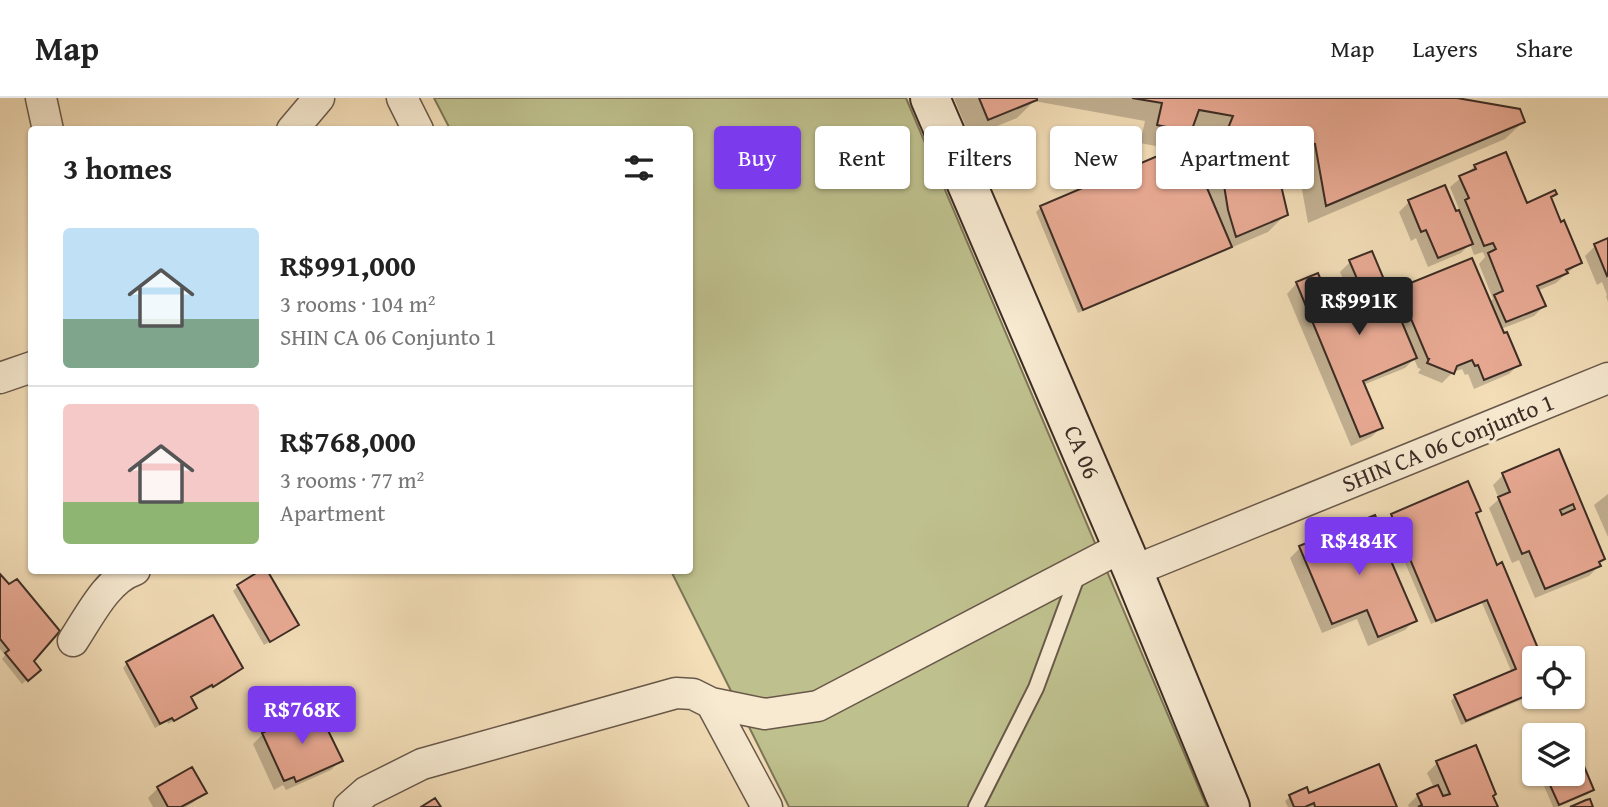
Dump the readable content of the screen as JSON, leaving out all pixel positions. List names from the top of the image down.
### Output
{
  "streets": {
    "street": ["SHIN CA 06 Conjunto 1", "CA 06"]
  },
  "crossings": [
    ["SHIN CA 06 Conjunto 1", "CA 06"]
  ],
  "page": {
    "header": "Map",
    "nav": ["Map", "Layers", "Share"],
    "chip": [
      "Buy",
      "Rent",
      "Filters",
      "New",
      "Apartment"
    ],
    "heading": "3 homes",
    "list": [
      {
        "name": "R$991,000",
        "note": "3 rooms · 104 m² · SHIN CA 06 Conjunto 1"
      },
      {
        "name": "R$768,000",
        "note": "3 rooms · 77 m² · Apartment"
      }
    ],
    "price": ["R$991K", "R$484K", "R$768K"]
  }
}
